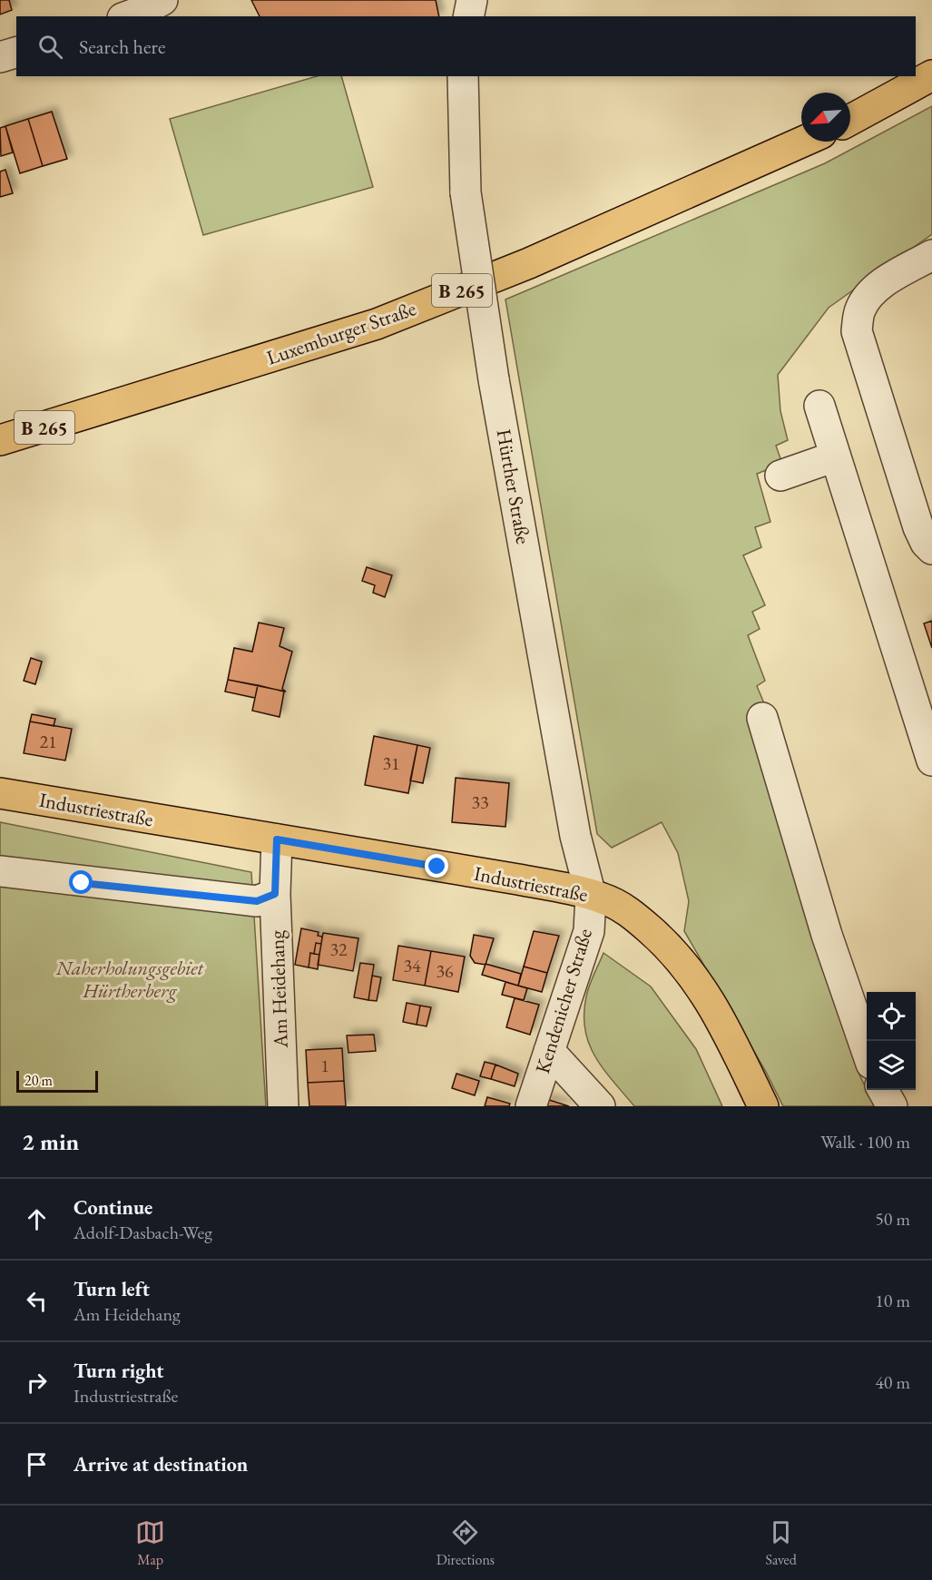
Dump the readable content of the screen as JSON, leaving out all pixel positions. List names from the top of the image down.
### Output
{
  "streets": {
    "main road": ["B 265", "Luxemburger Straße", "Industriestraße"],
    "street": ["Hürther Straße", "Am Heidehang", "Kendenicher Straße"]
  },
  "crossings": [
    ["Hürther Straße", "Industriestraße"],
    ["Hürther Straße", "Kendenicher Straße"],
    ["Industriestraße", "Am Heidehang"],
    ["Industriestraße", "Kendenicher Straße"]
  ],
  "parks": ["Naherholungsgebiet Hürtherberg"],
  "house_numbers": [
    "21",
    "31",
    "33",
    "32",
    "34",
    "36",
    "1"
  ],
  "scale_bar": "20 m",
  "north": "bottom left",
  "page": {
    "search": "Search here",
    "scale": "20 m",
    "heading": ["2 min", "Walk · 100 m"],
    "list": [
      ["Continue", "Adolf-Dasbach-Weg", "50 m"],
      ["Turn left", "Am Heidehang", "10 m"],
      ["Turn right", "Industriestraße", "40 m"],
      "Arrive at destination"
    ],
    "nav": ["Map", "Directions", "Saved"]
  }
}
